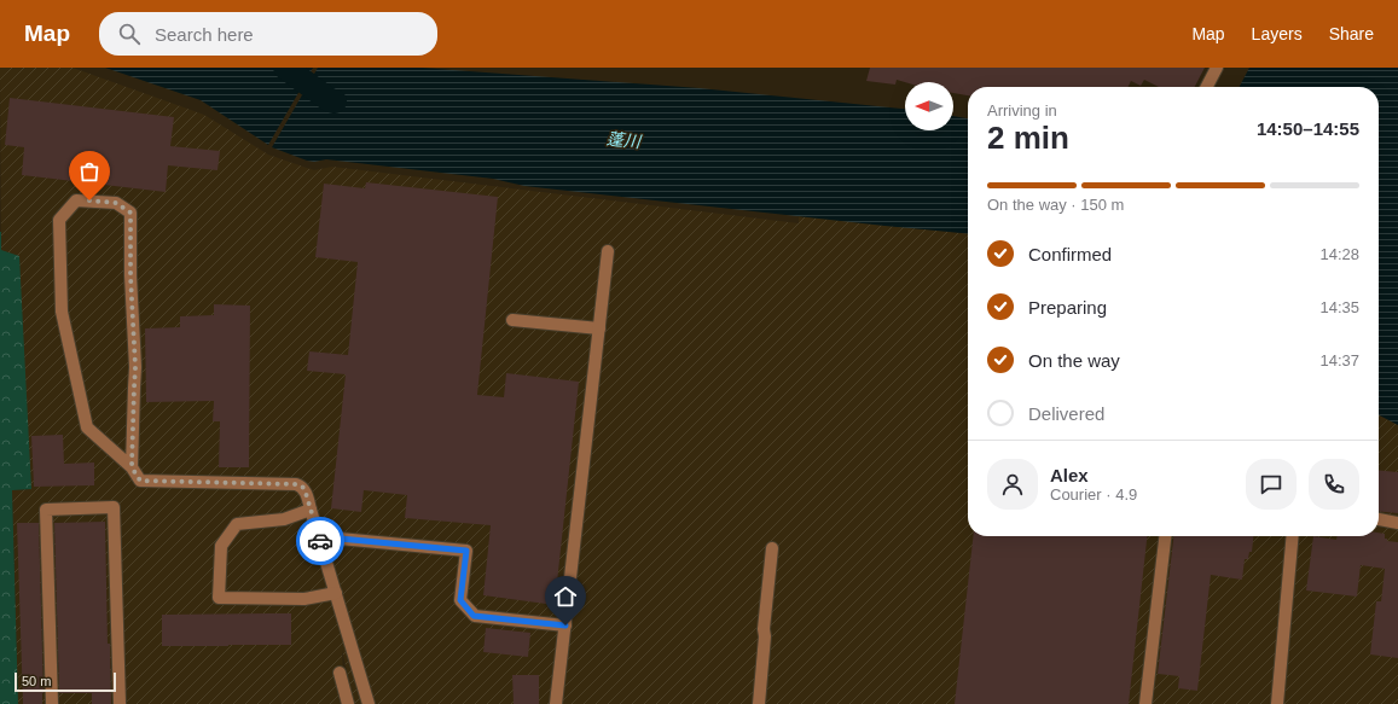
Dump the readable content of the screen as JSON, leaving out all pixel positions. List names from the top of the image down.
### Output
{
  "water": ["蓬川"],
  "scale_bar": "50 m",
  "north": "left",
  "page": {
    "header": "Map",
    "search": "Search here",
    "nav": ["Map", "Layers", "Share"],
    "heading": ["2 min", "Arriving in", "14:50–14:55"],
    "panel": ["Alex", "Courier · 4.9"],
    "bar": "On the way · 150 m",
    "list": [
      ["Confirmed", "14:28"],
      ["Preparing", "14:35"],
      ["On the way", "14:37"],
      "Delivered"
    ],
    "scale": "50 m"
  }
}
